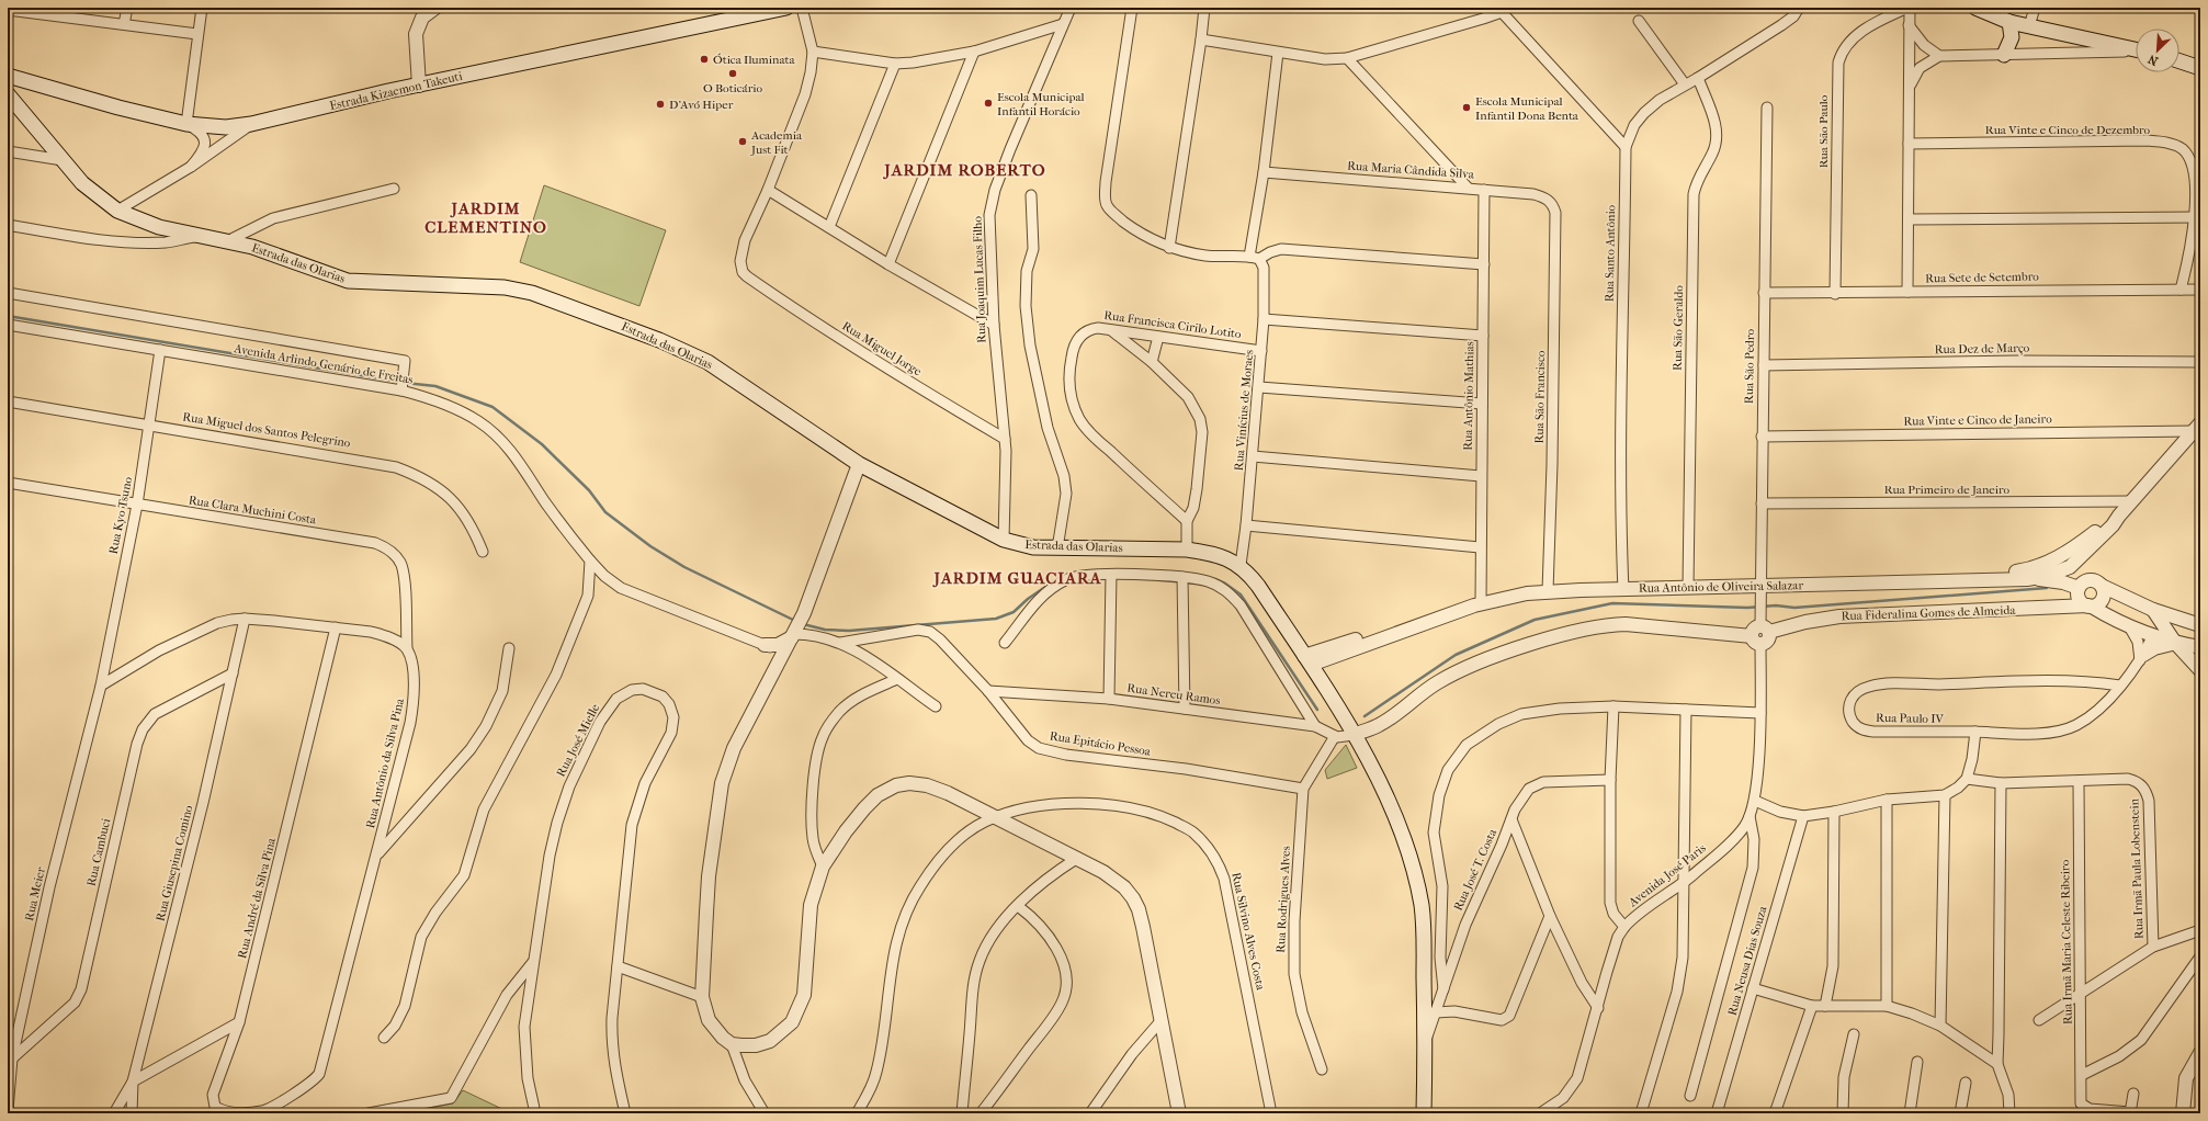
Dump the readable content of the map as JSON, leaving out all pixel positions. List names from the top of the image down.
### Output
{
  "streets": {
    "main road": ["Estrada Kizaemon Takeuti", "Estrada das Olarias"],
    "street": [
      "Rua Vinte e Cinco de Dezembro",
      "Rua São Paulo",
      "Rua Maria Cândida Silva",
      "Rua Santo Antônio",
      "Rua Sete de Setembro",
      "Rua Joaquim Lucas Filho",
      "Rua Francisca Cirilo Lotito",
      "Rua São Geraldo",
      "Rua Miguel Jorge",
      "Rua Dez de Março",
      "Avenida Arlindo Genário de Freitas",
      "Rua São Pedro",
      "Rua Antônio Mathias",
      "Rua São Francisco",
      "Rua Vinícius de Moraes",
      "Rua Vinte e Cinco de Janeiro",
      "Rua Miguel dos Santos Pelegrino",
      "Rua Primeiro de Janeiro",
      "Rua Clara Muchini Costa",
      "Rua Kyo Tsuno",
      "Rua Antônio de Oliveira Salazar",
      "Rua Fideralina Gomes de Almeida",
      "Rua Nereu Ramos",
      "Rua Paulo IV",
      "Rua José Mielle",
      "Rua Epitácio Pessoa",
      "Rua Antônio da Silva Pina",
      "Rua Cambuci",
      "Rua Giusepina Comino",
      "Rua Irmã Paula Lobenstein",
      "Rua José T. Costa",
      "Avenida José Paris",
      "Rua Meier",
      "Rua André da Silva Pina",
      "Rua Rodrigues Alves",
      "Rua Silvino Alves Costa",
      "Rua Irmã Maria Celeste Ribeiro",
      "Rua Neusa Dias Souza"
    ]
  },
  "crossings": [
    ["Estrada Kizaemon Takeuti", "Estrada das Olarias"],
    ["Rua Vinte e Cinco de Dezembro", "Rua Sete de Setembro"],
    ["Rua São Paulo", "Rua Sete de Setembro"],
    ["Rua Maria Cândida Silva", "Rua Antônio Mathias"],
    ["Rua Maria Cândida Silva", "Rua São Francisco"],
    ["Rua Santo Antônio", "Rua São Geraldo"],
    ["Rua Santo Antônio", "Rua Antônio de Oliveira Salazar"],
    ["Estrada das Olarias", "Rua Joaquim Lucas Filho"],
    ["Estrada das Olarias", "Rua Vinícius de Moraes"],
    ["Estrada das Olarias", "Rua Antônio de Oliveira Salazar"],
    ["Estrada das Olarias", "Rua José T. Costa"],
    ["Rua Sete de Setembro", "Rua São Pedro"],
    ["Rua Joaquim Lucas Filho", "Rua Miguel Jorge"],
    ["Rua Francisca Cirilo Lotito", "Rua Vinícius de Moraes"],
    ["Rua São Geraldo", "Rua Antônio de Oliveira Salazar"],
    ["Rua Dez de Março", "Rua São Pedro"],
    ["Avenida Arlindo Genário de Freitas", "Rua Kyo Tsuno"],
    ["Rua São Pedro", "Rua Vinte e Cinco de Janeiro"],
    ["Rua São Pedro", "Rua Primeiro de Janeiro"],
    ["Rua São Pedro", "Rua Antônio de Oliveira Salazar"],
    ["Rua São Pedro", "Rua Fideralina Gomes de Almeida"],
    ["Rua Antônio Mathias", "Rua Antônio de Oliveira Salazar"],
    ["Rua São Francisco", "Rua Antônio de Oliveira Salazar"],
    ["Rua Vinte e Cinco de Janeiro", "Rua Antônio de Oliveira Salazar"],
    ["Rua Miguel dos Santos Pelegrino", "Rua Kyo Tsuno"],
    ["Rua Primeiro de Janeiro", "Rua Antônio de Oliveira Salazar"],
    ["Rua Clara Muchini Costa", "Rua Kyo Tsuno"],
    ["Rua Clara Muchini Costa", "Rua Antônio da Silva Pina"],
    ["Rua Kyo Tsuno", "Rua Meier"],
    ["Rua Nereu Ramos", "Rua Epitácio Pessoa"],
    ["Rua Nereu Ramos", "Rua Rodrigues Alves"],
    ["Rua Epitácio Pessoa", "Rua Rodrigues Alves"],
    ["Rua Antônio da Silva Pina", "Rua André da Silva Pina"],
    ["Rua Cambuci", "Rua Giusepina Comino"],
    ["Rua Cambuci", "Rua Meier"],
    ["Rua Irmã Paula Lobenstein", "Rua Irmã Maria Celeste Ribeiro"]
  ],
  "districts": ["JARDIM ROBERTO", "JARDIM CLEMENTINO", "JARDIM GUACIARA"],
  "places": [
    "Ótica Iluminata",
    "O Boticário",
    "Escola Municipal Infantil Horácio",
    "D'Avó Hiper",
    "Escola Municipal Infantil Dona Benta",
    "Academia Just Fit"
  ],
  "north": "bottom left"
}
